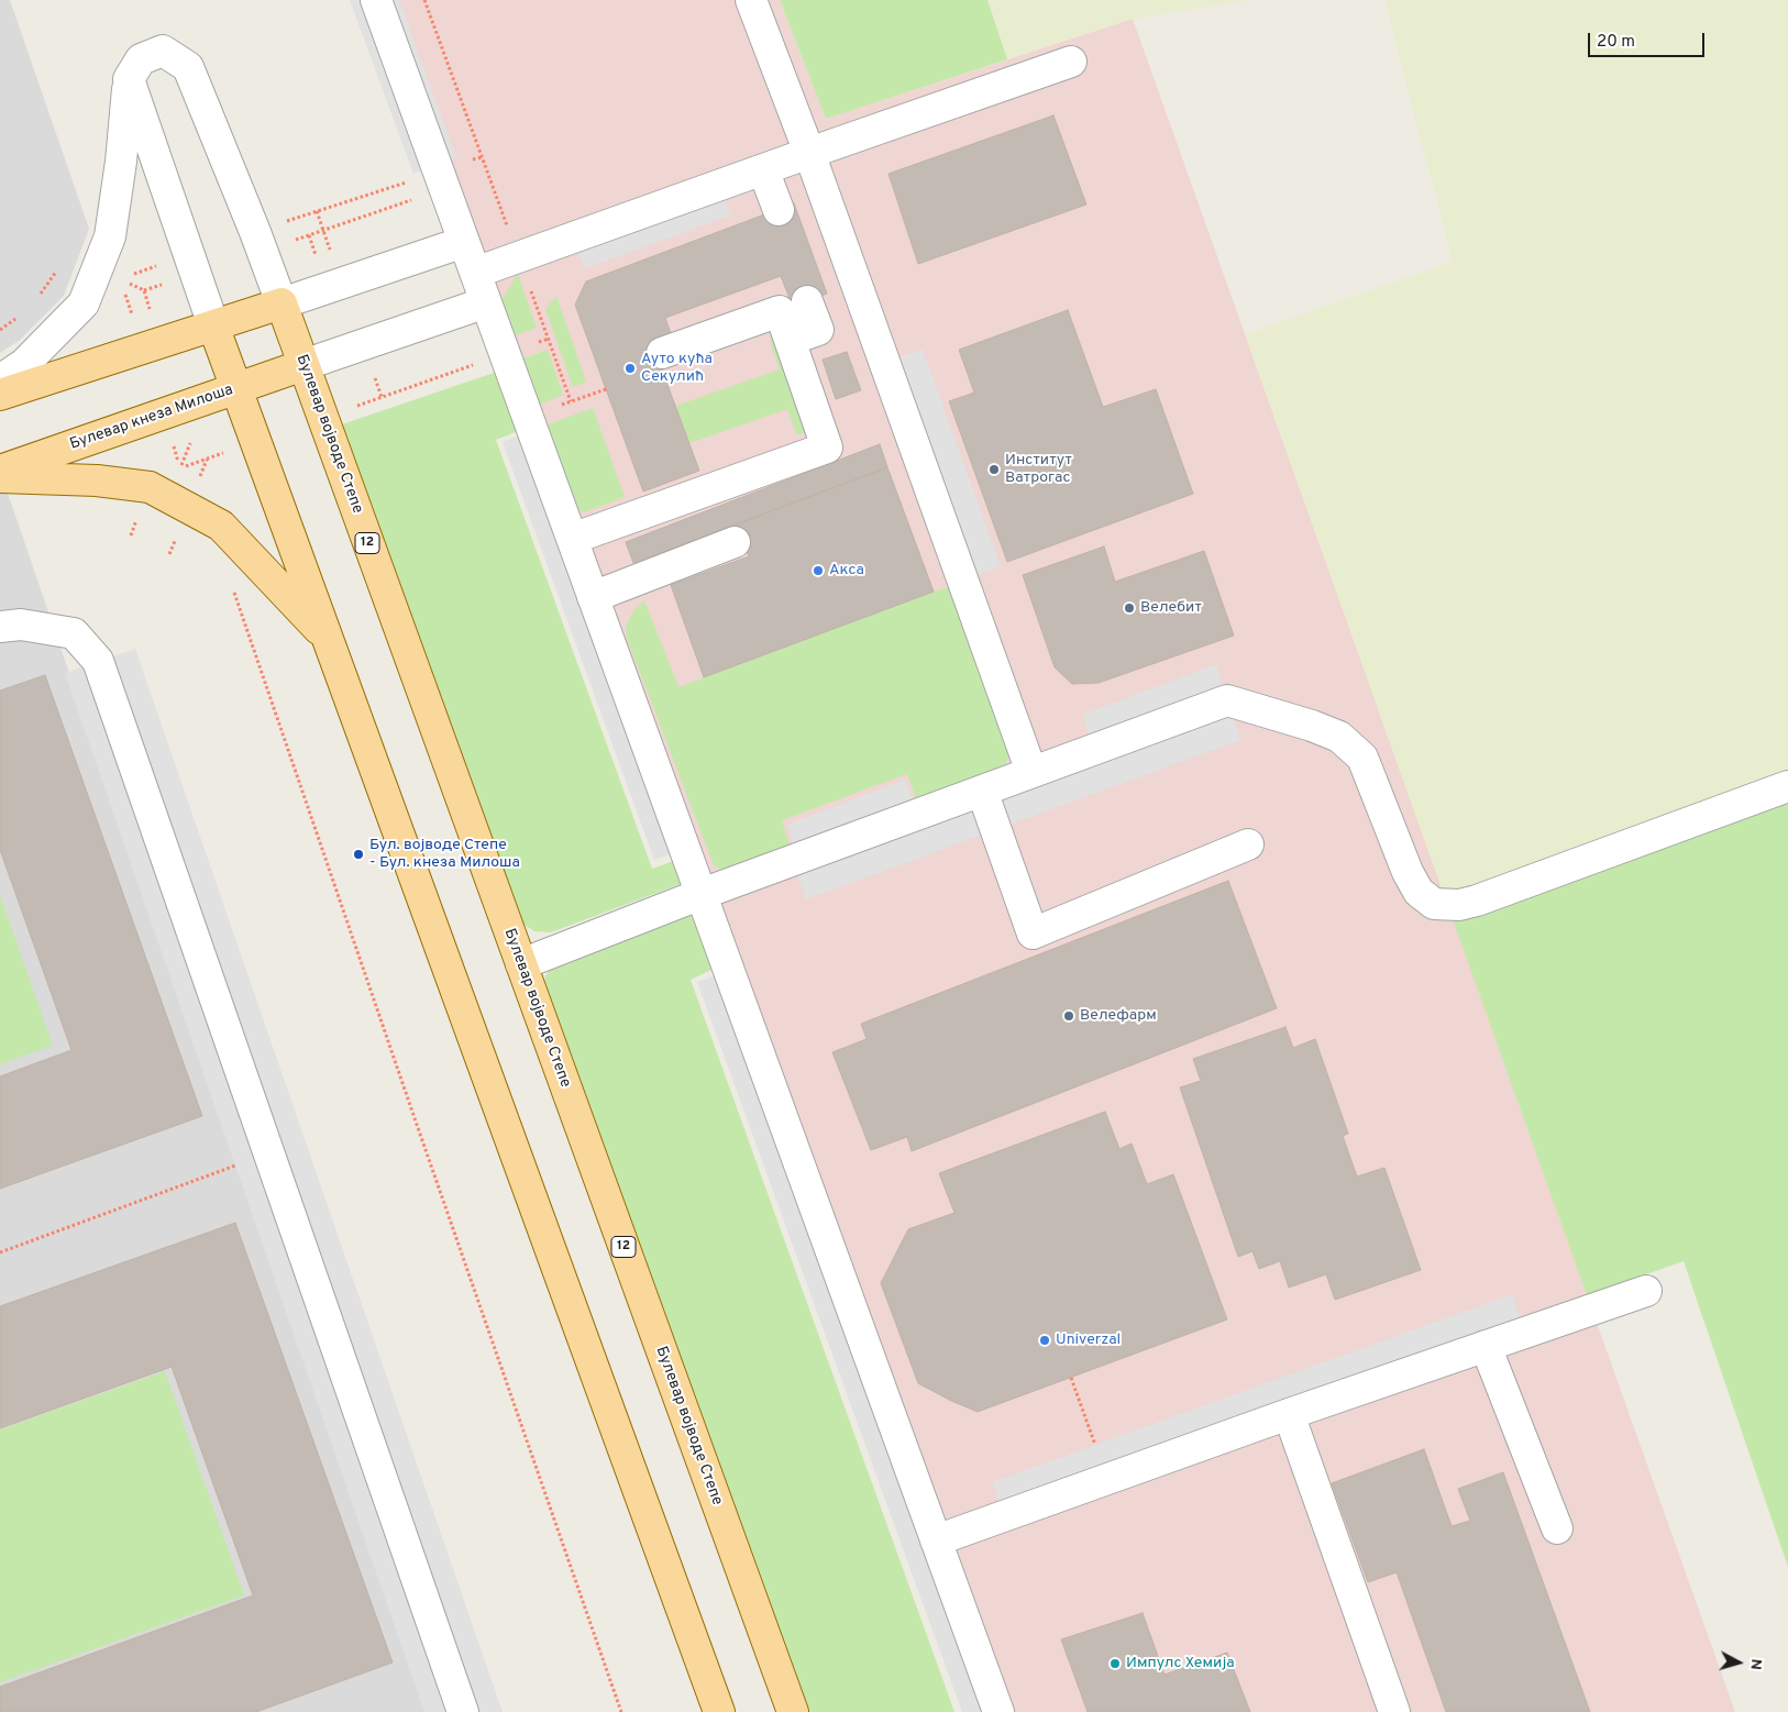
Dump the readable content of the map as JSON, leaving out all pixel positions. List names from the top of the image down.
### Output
{
  "streets": {
    "main road": ["Булевар кнеза Милоша", "Булевар војводе Степе", "12"]
  },
  "crossings": [
    ["Булевар кнеза Милоша", "Булевар војводе Степе"]
  ],
  "places": [
    "Ауто кућа Секулић",
    "Институт Ватрогас",
    "Акса",
    "Велебит",
    "Бул. војводе Степе - Бул. кнеза Милоша",
    "Велефарм",
    "Univerzal",
    "Импулс Хемија"
  ],
  "scale_bar": "20 m",
  "north": "right"
}
